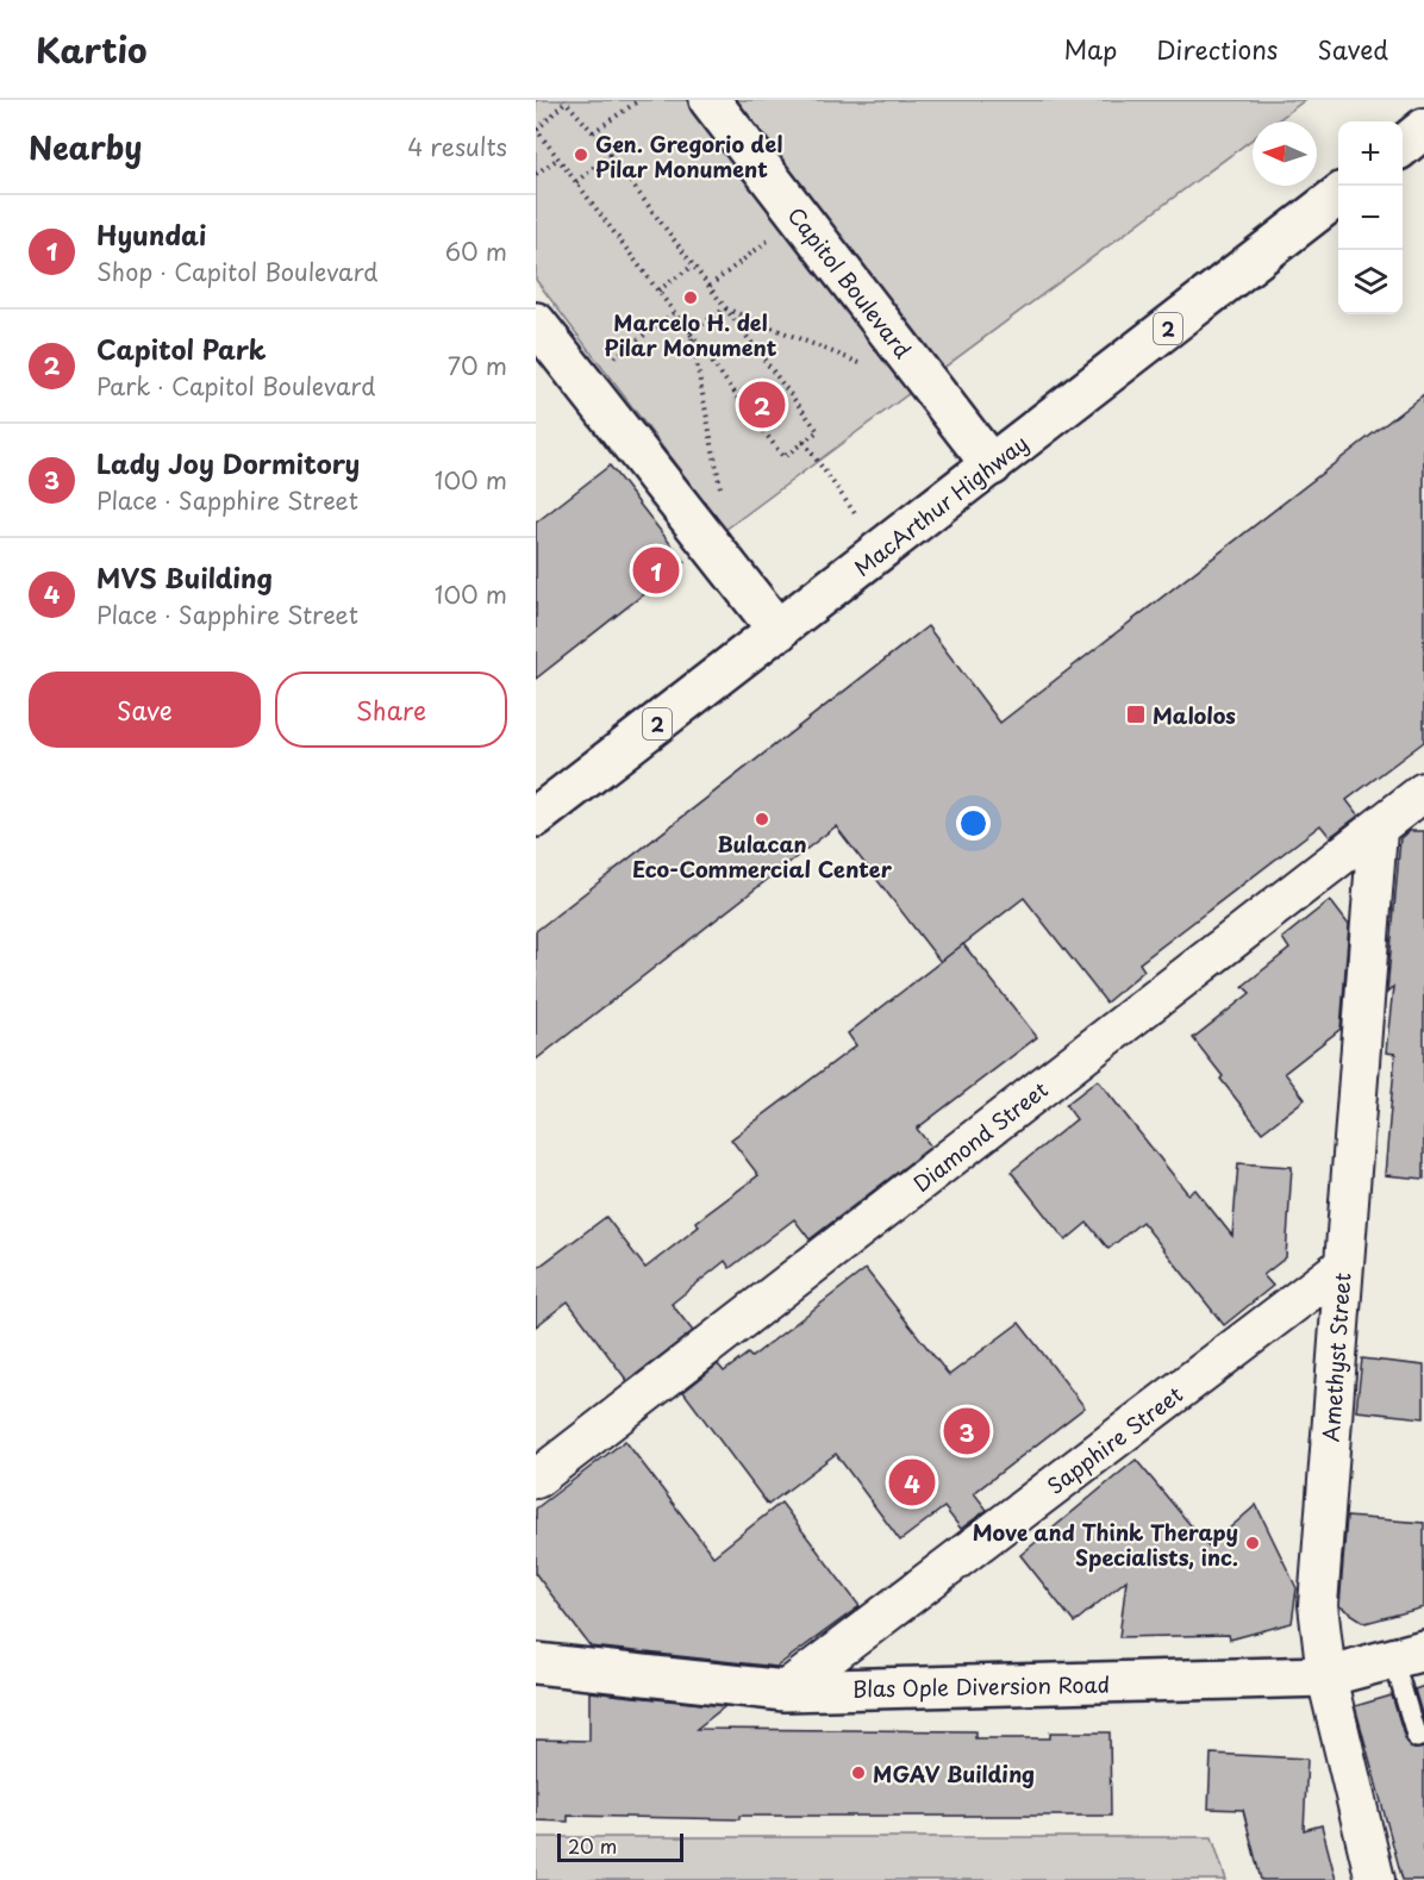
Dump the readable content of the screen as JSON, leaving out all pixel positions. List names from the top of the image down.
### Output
{
  "streets": {
    "main road": [
      "Capitol Boulevard",
      "2",
      "MacArthur Highway",
      "Blas Ople Diversion Road"
    ],
    "street": ["Diamond Street", "Amethyst Street", "Sapphire Street"]
  },
  "crossings": [
    ["Capitol Boulevard", "MacArthur Highway"],
    ["Diamond Street", "Amethyst Street"],
    ["Amethyst Street", "Sapphire Street"],
    ["Amethyst Street", "Blas Ople Diversion Road"],
    ["Sapphire Street", "Blas Ople Diversion Road"]
  ],
  "places": {
    "other": [
      "Gen. Gregorio del Pilar Monument",
      "Marcelo H. del Pilar Monument",
      "Bulacan Eco-Commercial Center",
      "Move and Think Therapy Specialists, inc.",
      "MGAV Building"
    ],
    "transit": ["Malolos"]
  },
  "scale_bar": "20 m",
  "north": "left",
  "page": {
    "header": "Kartio",
    "nav": ["Map", "Directions", "Saved"],
    "heading": ["Nearby", "4 results"],
    "map_buttons": ["+", "−"],
    "list": [
      {
        "mark": "1",
        "name": "Hyundai",
        "note": "Shop · Capitol Boulevard",
        "value": "60 m"
      },
      {
        "mark": "2",
        "name": "Capitol Park",
        "note": "Park · Capitol Boulevard",
        "value": "70 m"
      },
      {
        "mark": "3",
        "name": "Lady Joy Dormitory",
        "note": "Place · Sapphire Street",
        "value": "100 m"
      },
      {
        "mark": "4",
        "name": "MVS Building",
        "note": "Place · Sapphire Street",
        "value": "100 m"
      }
    ],
    "pins": [
      "2",
      "1",
      "3",
      "4"
    ],
    "buttons": ["Save", "Share"],
    "scale": "20 m"
  }
}
